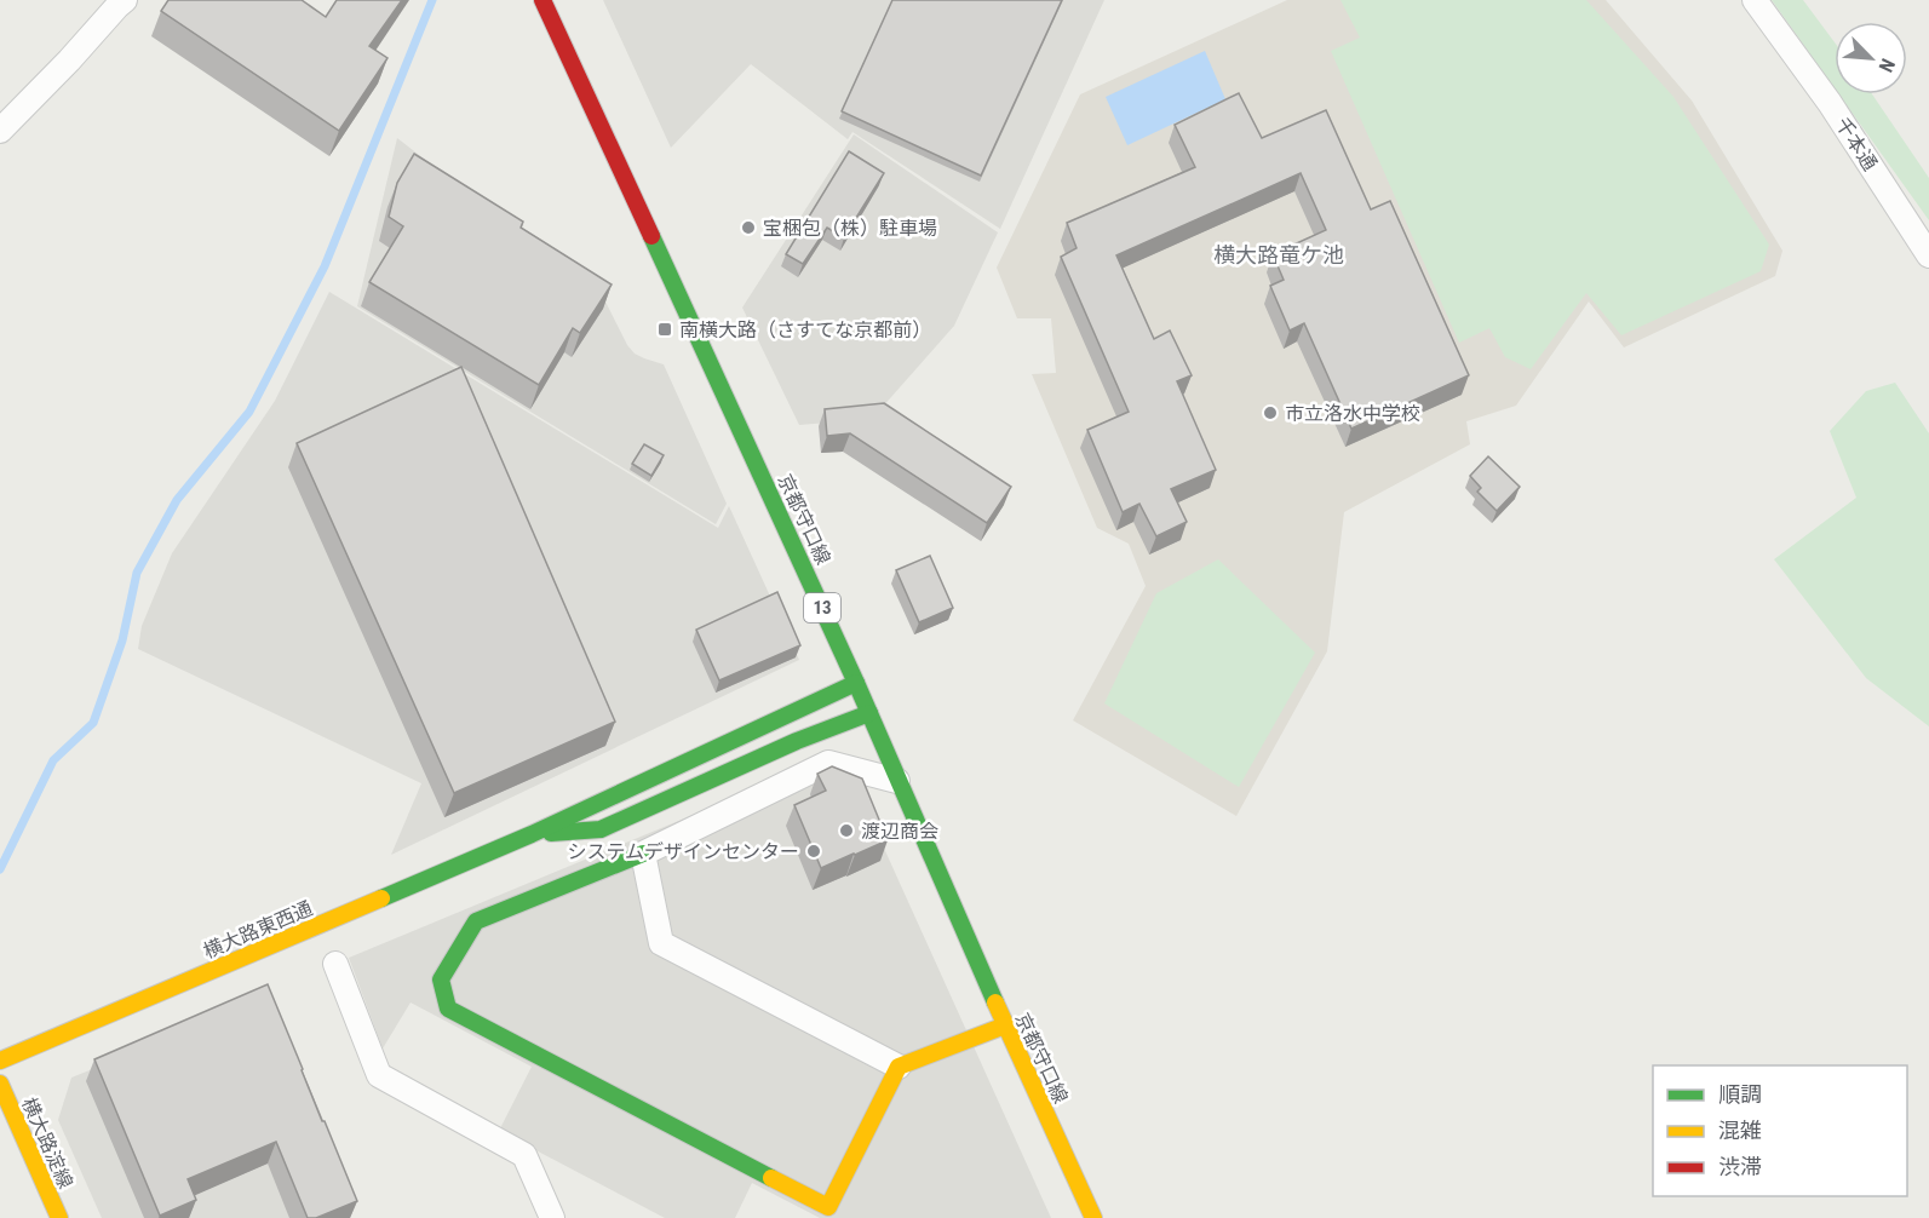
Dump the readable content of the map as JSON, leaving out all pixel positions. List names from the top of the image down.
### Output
{
  "streets": {
    "street": [
      "千本通",
      "京都守口線",
      "13",
      "横大路東西通",
      "横大路淀線"
    ]
  },
  "crossings": [
    ["京都守口線", "横大路東西通"]
  ],
  "districts": ["横大路竜ケ池"],
  "places": {
    "other": [
      "宝梱包（株）駐車場",
      "市立洛水中学校",
      "渡辺商会",
      "システムデザインセンター"
    ],
    "transit": ["南横大路（さすてな京都前）"]
  },
  "legend": ["順調", "混雑", "渋滞"],
  "north": "bottom right"
}
